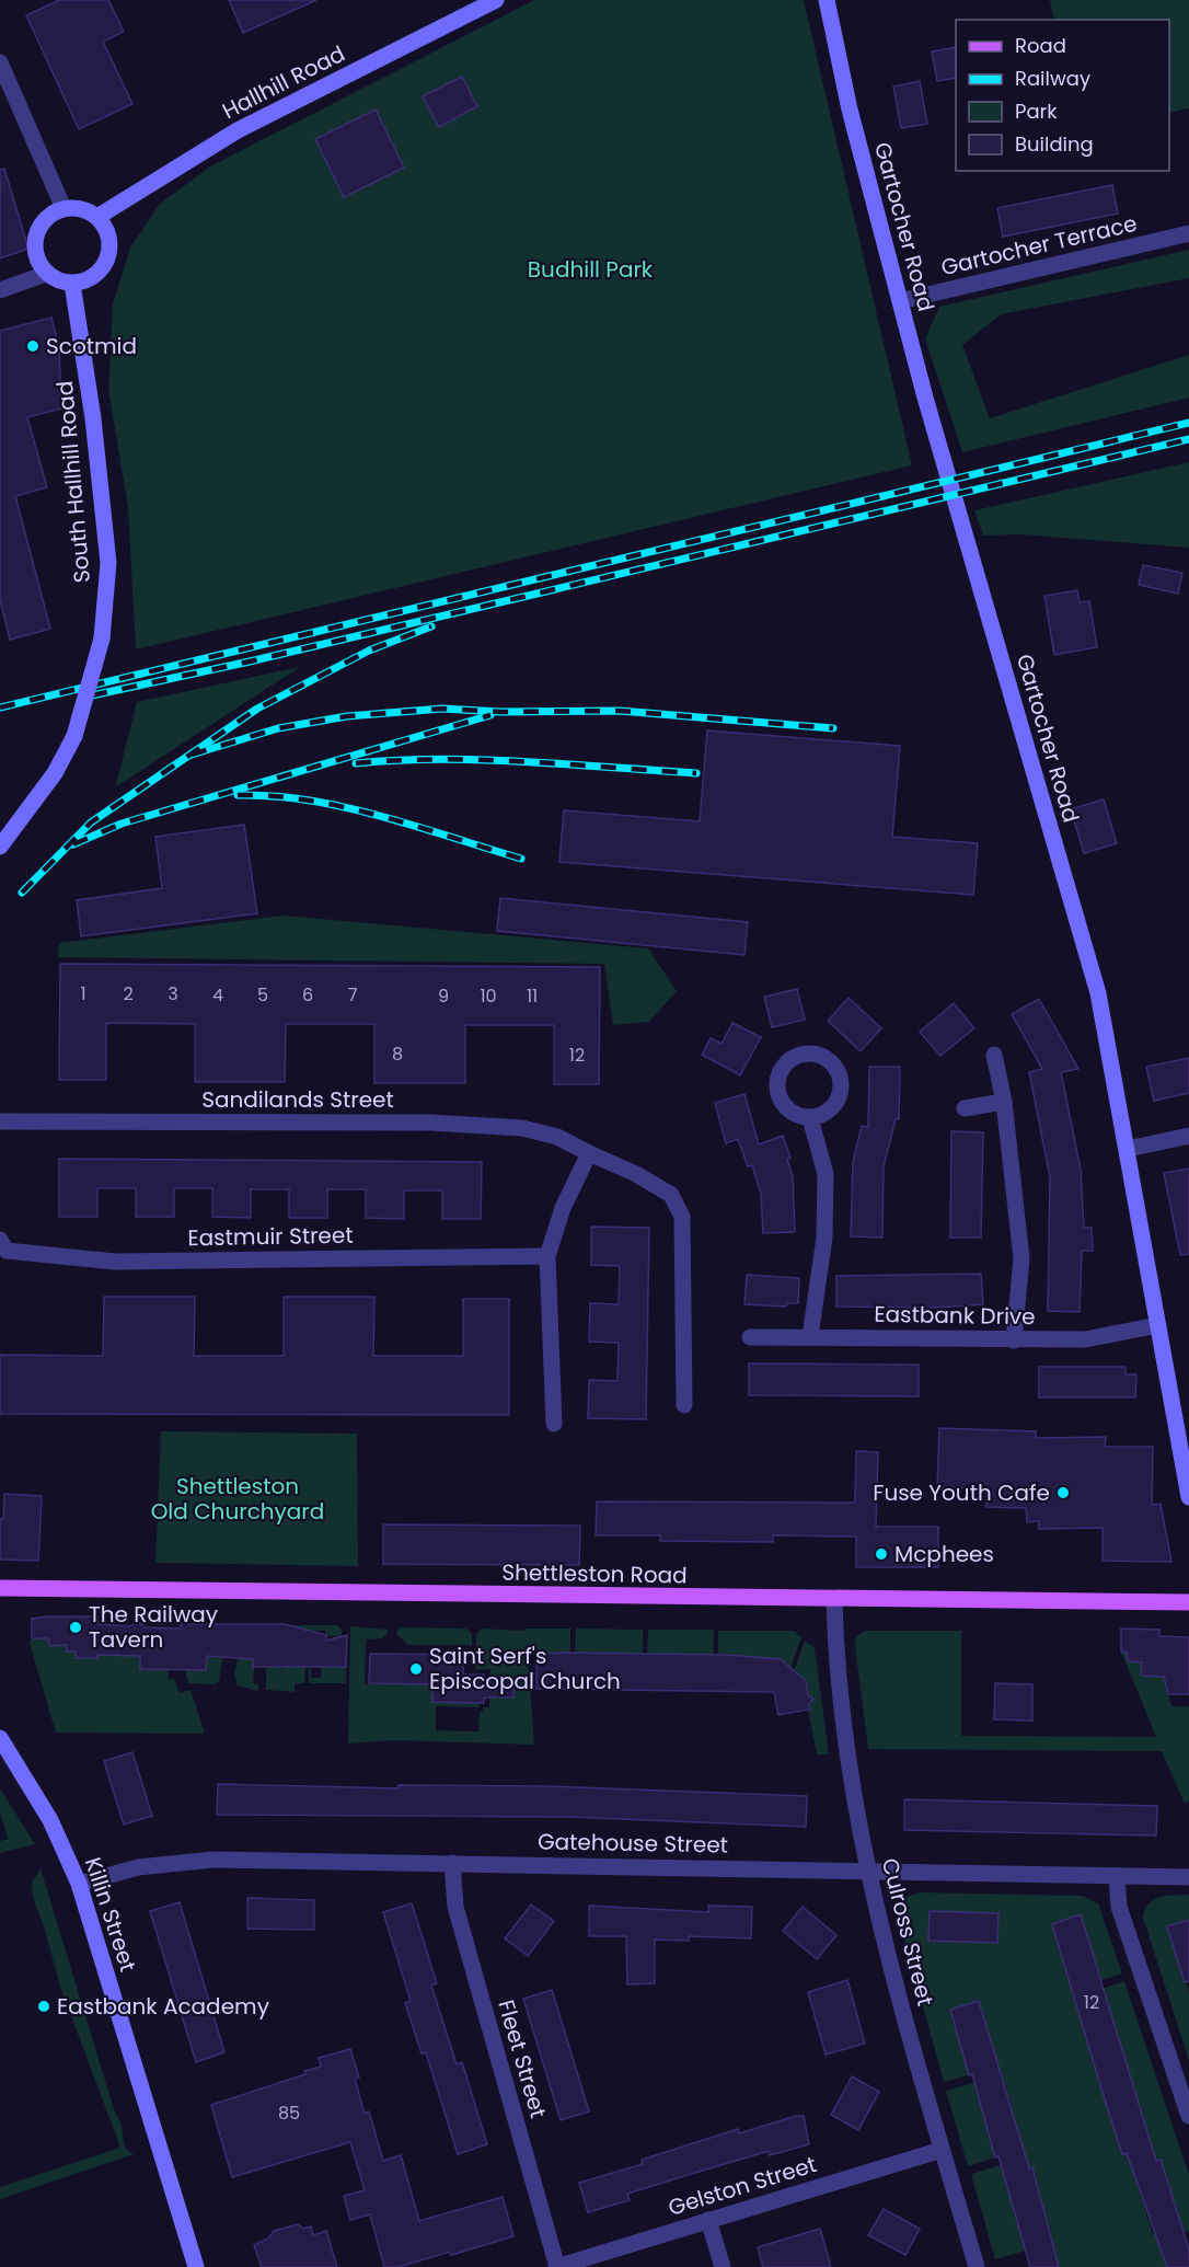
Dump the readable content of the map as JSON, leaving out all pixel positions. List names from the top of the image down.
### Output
{
  "streets": {
    "main road": [
      "Hallhill Road",
      "Gartocher Road",
      "South Hallhill Road",
      "Shettleston Road",
      "Killin Street"
    ],
    "street": [
      "Gartocher Terrace",
      "Sandilands Street",
      "Eastmuir Street",
      "Eastbank Drive",
      "Gatehouse Street",
      "Culross Street",
      "Fleet Street",
      "Gelston Street"
    ]
  },
  "crossings": [
    ["Hallhill Road", "South Hallhill Road"],
    ["Gartocher Road", "Gartocher Terrace"],
    ["Gartocher Road", "Eastbank Drive"],
    ["Shettleston Road", "Culross Street"],
    ["Gatehouse Street", "Killin Street"],
    ["Gatehouse Street", "Culross Street"],
    ["Gatehouse Street", "Fleet Street"],
    ["Culross Street", "Gelston Street"],
    ["Fleet Street", "Gelston Street"]
  ],
  "parks": ["Budhill Park", "Shettleston Old Churchyard"],
  "places": [
    "Scotmid",
    "Fuse Youth Cafe",
    "Mcphees",
    "The Railway Tavern",
    "Saint Serf's Episcopal Church",
    "Eastbank Academy"
  ],
  "house_numbers": [
    "1",
    "2",
    "3",
    "4",
    "5",
    "6",
    "7",
    "9",
    "10",
    "11",
    "8",
    "12",
    "12",
    "85"
  ],
  "legend": [
    "Road",
    "Railway",
    "Park",
    "Building"
  ]
}
